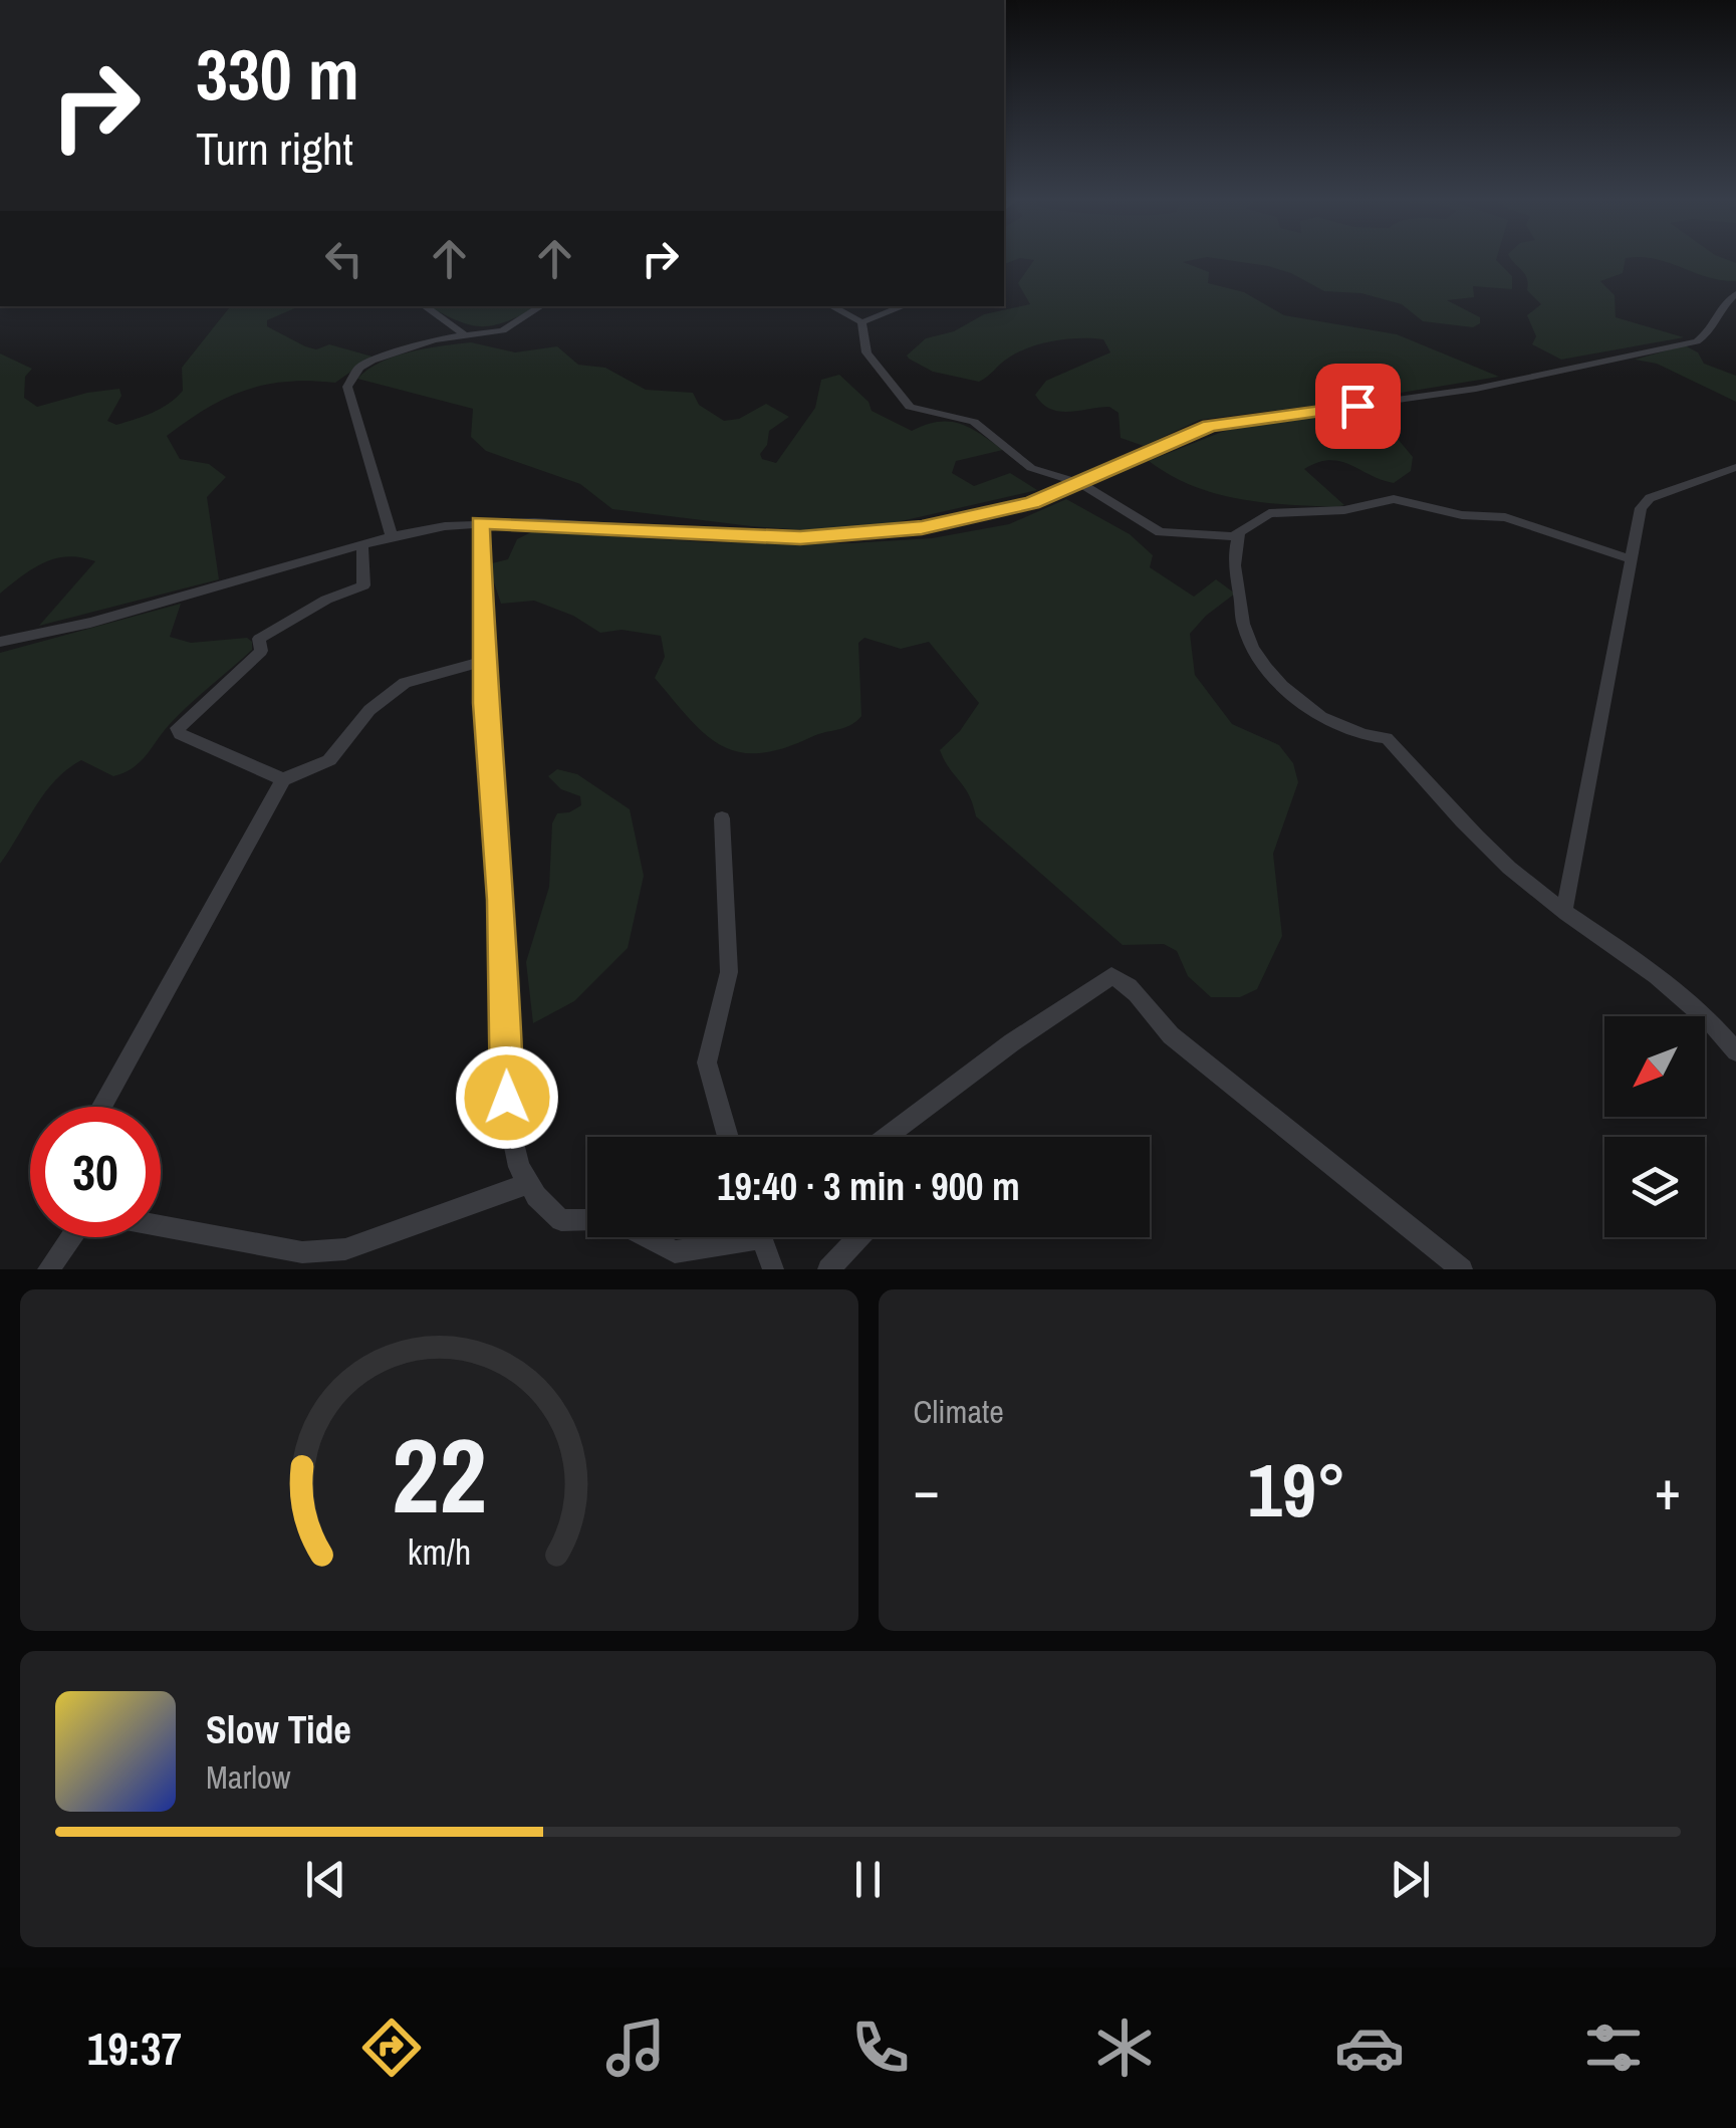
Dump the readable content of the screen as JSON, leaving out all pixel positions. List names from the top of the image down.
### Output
{
  "north": "bottom left",
  "page": {
    "turn": ["330 m", "Turn right"],
    "limit": "30",
    "trip": "19:40 · 3 min · 900 m",
    "tile": "Climate",
    "heat": ["−", "19°", "+"],
    "song": ["Slow Tide", "Marlow"],
    "tabs": "19:37",
    "gauge": ["22", "km/h"]
  }
}
